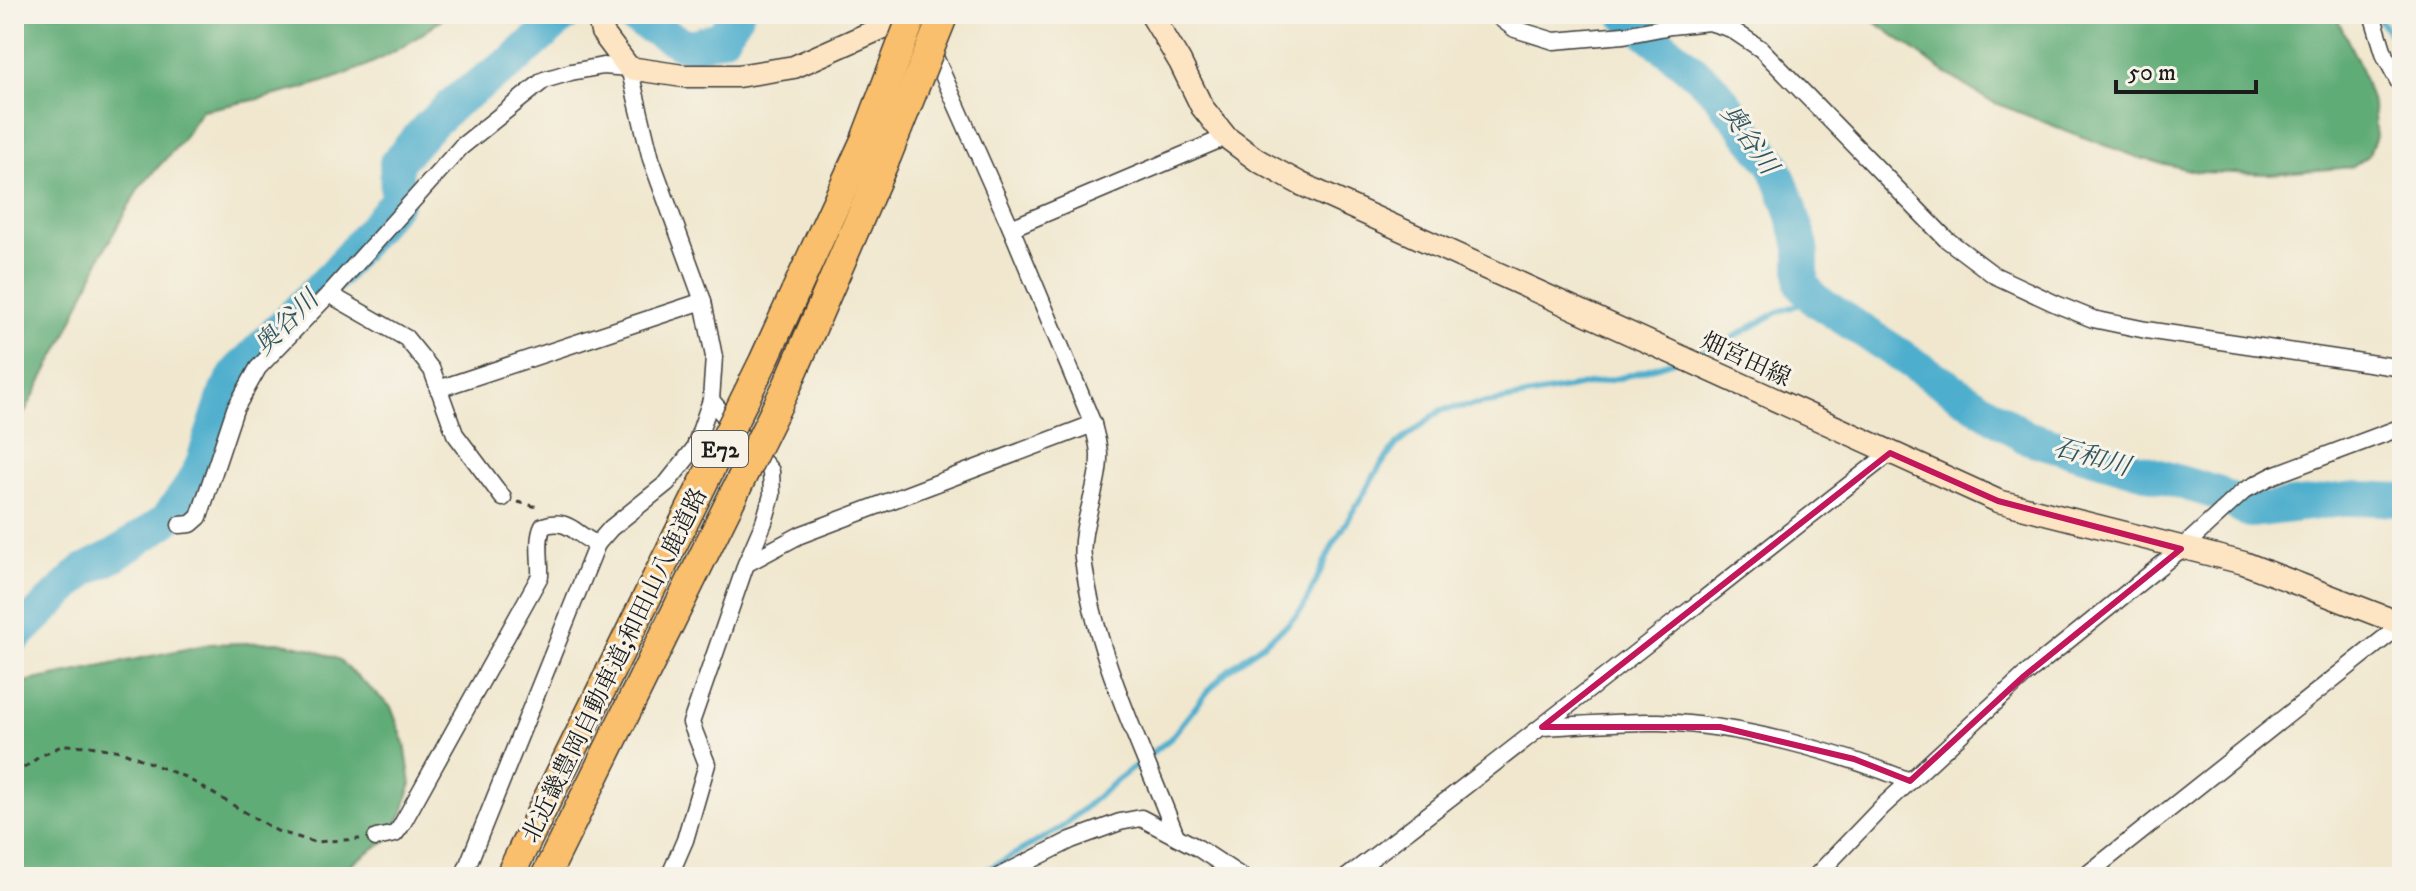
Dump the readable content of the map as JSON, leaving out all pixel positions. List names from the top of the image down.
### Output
{
  "streets": {
    "highway": ["E72", "北近畿豊岡自動車道;和田山八鹿道路"],
    "main road": ["畑宮田線"]
  },
  "water": ["奥谷川", "石和川"],
  "scale_bar": "50 m"
}
